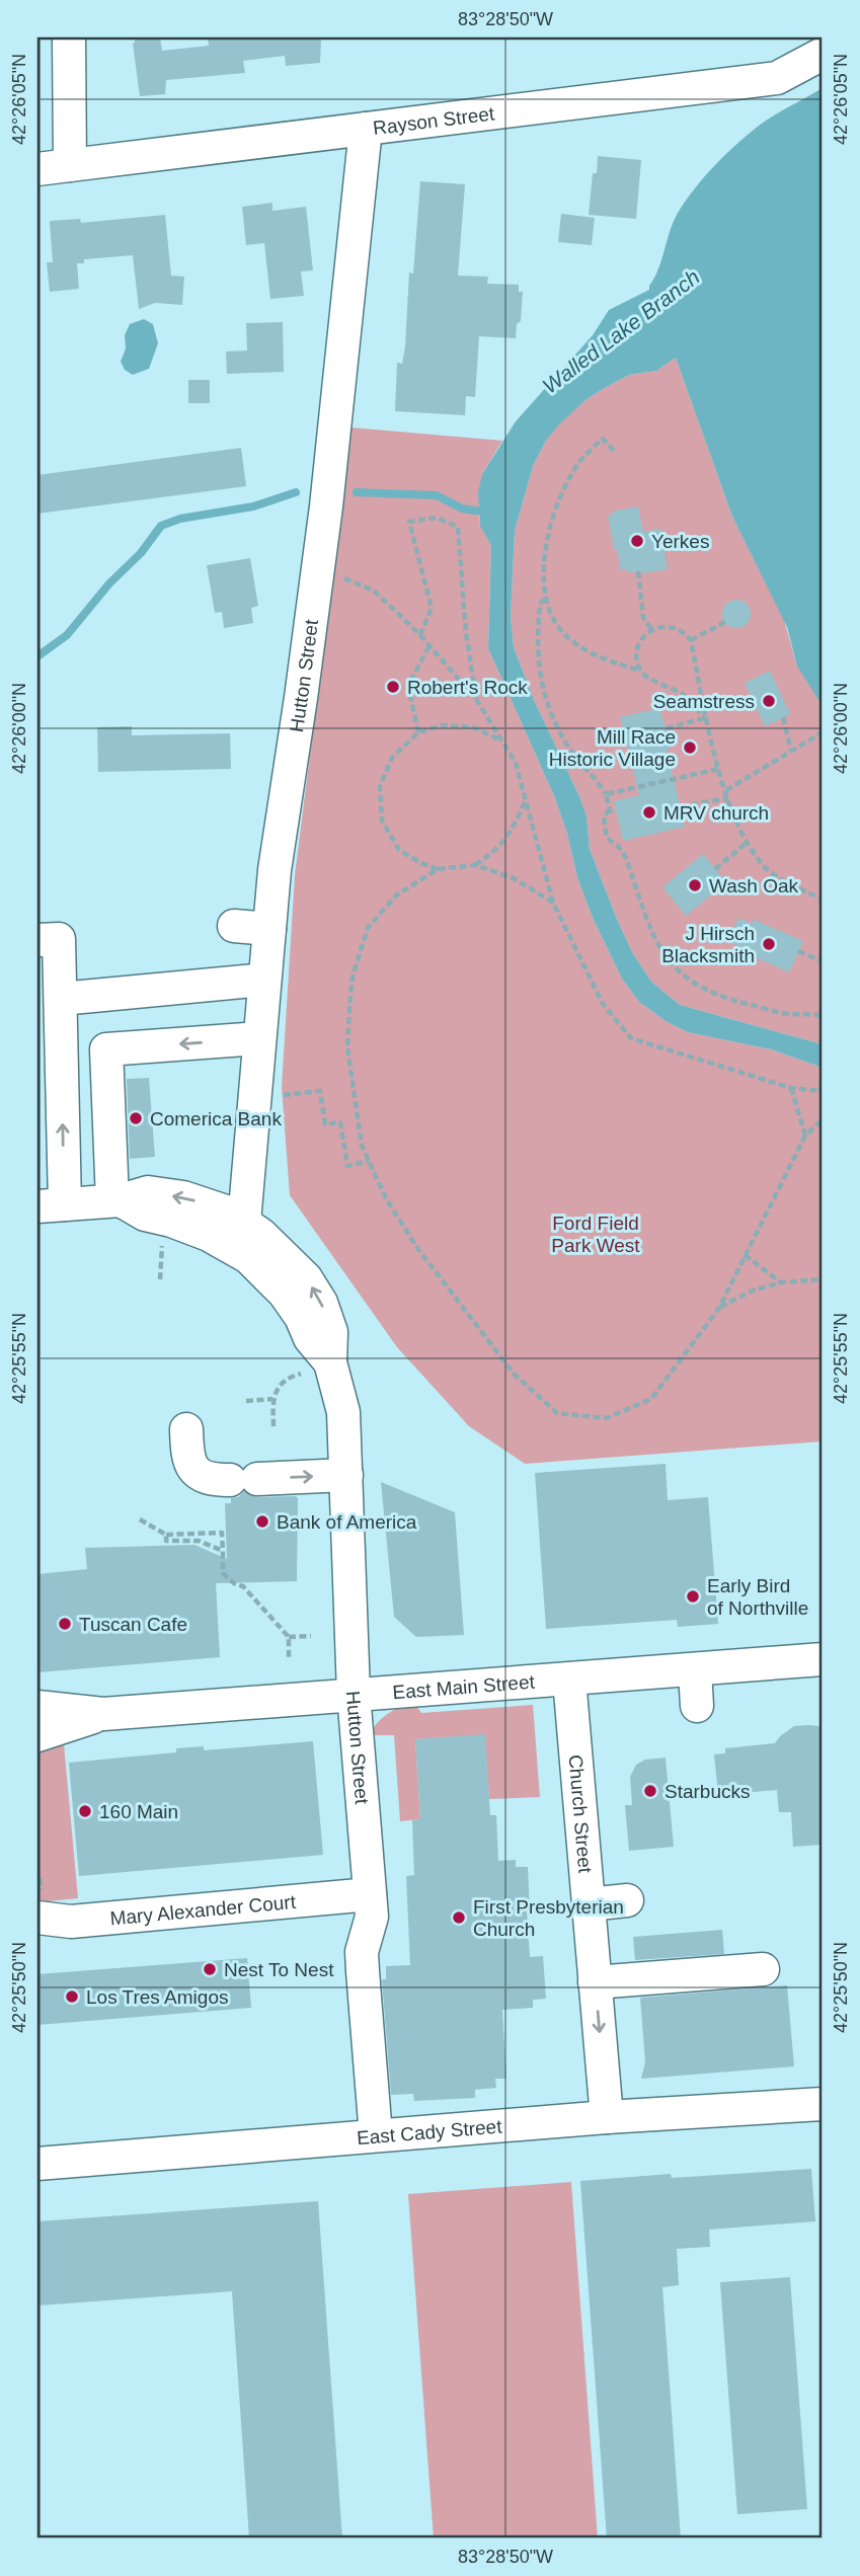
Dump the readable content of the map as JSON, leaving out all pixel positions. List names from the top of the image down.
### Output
{
  "streets": {
    "street": [
      "Rayson Street",
      "Hutton Street",
      "East Main Street",
      "Church Street",
      "Mary Alexander Court",
      "East Cady Street"
    ]
  },
  "crossings": [
    ["Rayson Street", "Hutton Street"],
    ["Hutton Street", "East Main Street"],
    ["Hutton Street", "Mary Alexander Court"],
    ["Hutton Street", "East Cady Street"],
    ["East Main Street", "Church Street"],
    ["Church Street", "East Cady Street"]
  ],
  "water": ["Walled Lake Branch"],
  "parks": ["Ford Field Park West"],
  "places": [
    "Yerkes",
    "Robert's Rock",
    "Seamstress",
    "Mill Race Historic Village",
    "MRV church",
    "Wash Oak",
    "J Hirsch Blacksmith",
    "Comerica Bank",
    "Bank of America",
    "Early Bird of Northville",
    "Tuscan Cafe",
    "Starbucks",
    "160 Main",
    "First Presbyterian Church",
    "Nest To Nest",
    "Los Tres Amigos"
  ],
  "coordinates": [
    "83°28'50\"W",
    "42°26'05\"N",
    "42°26'00\"N",
    "42°25'55\"N",
    "42°25'50\"N"
  ]
}
